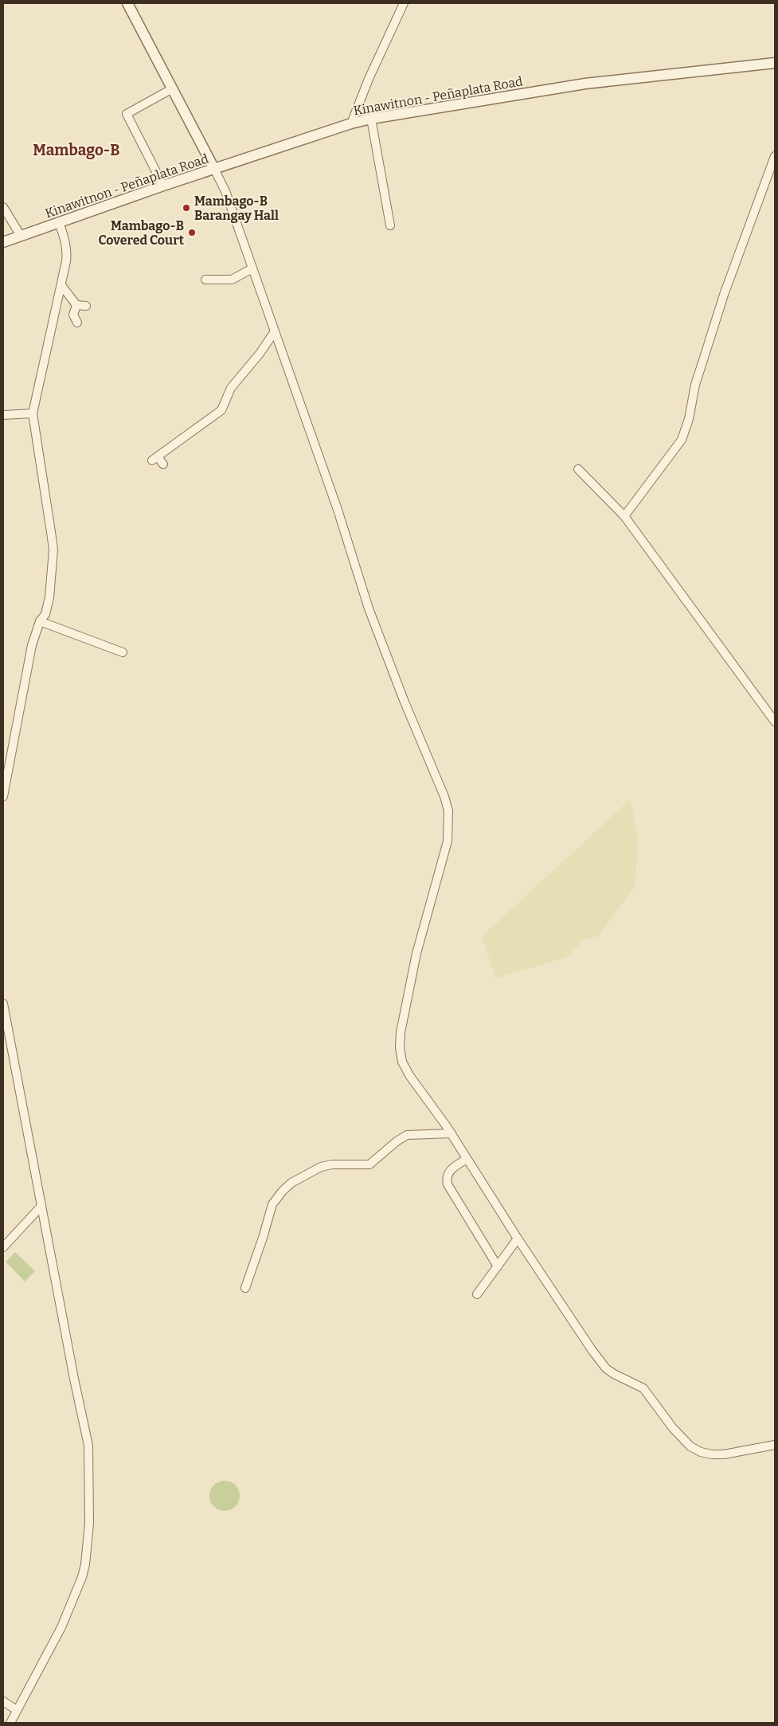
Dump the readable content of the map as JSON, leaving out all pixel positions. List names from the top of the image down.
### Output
{
  "streets": {
    "street": ["Kinawitnon - Peñaplata Road"]
  },
  "districts": ["Mambago-B"],
  "places": ["Mambago-B Barangay Hall", "Mambago-B Covered Court"]
}
